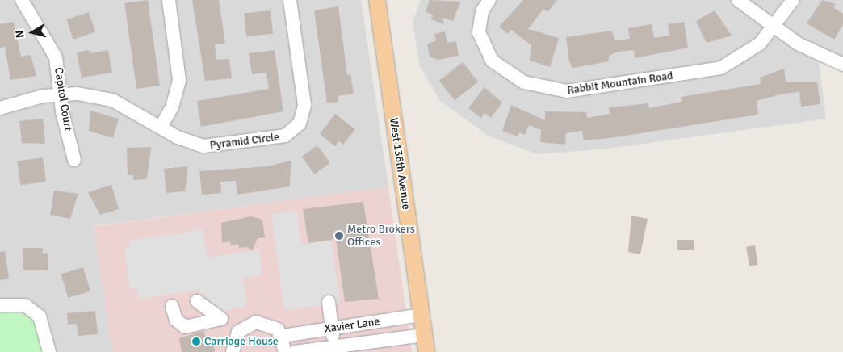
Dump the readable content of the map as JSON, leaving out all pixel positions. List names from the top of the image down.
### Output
{
  "streets": {
    "main road": ["West 136th Avenue"],
    "street": [
      "Rabbit Mountain Road",
      "Capitol Court",
      "Pyramid Circle",
      "Xavier Lane"
    ]
  },
  "crossings": [
    ["Capitol Court", "Pyramid Circle"],
    ["West 136th Avenue", "Xavier Lane"]
  ],
  "places": ["Metro Brokers Offices", "Carriage House"],
  "north": "left"
}
